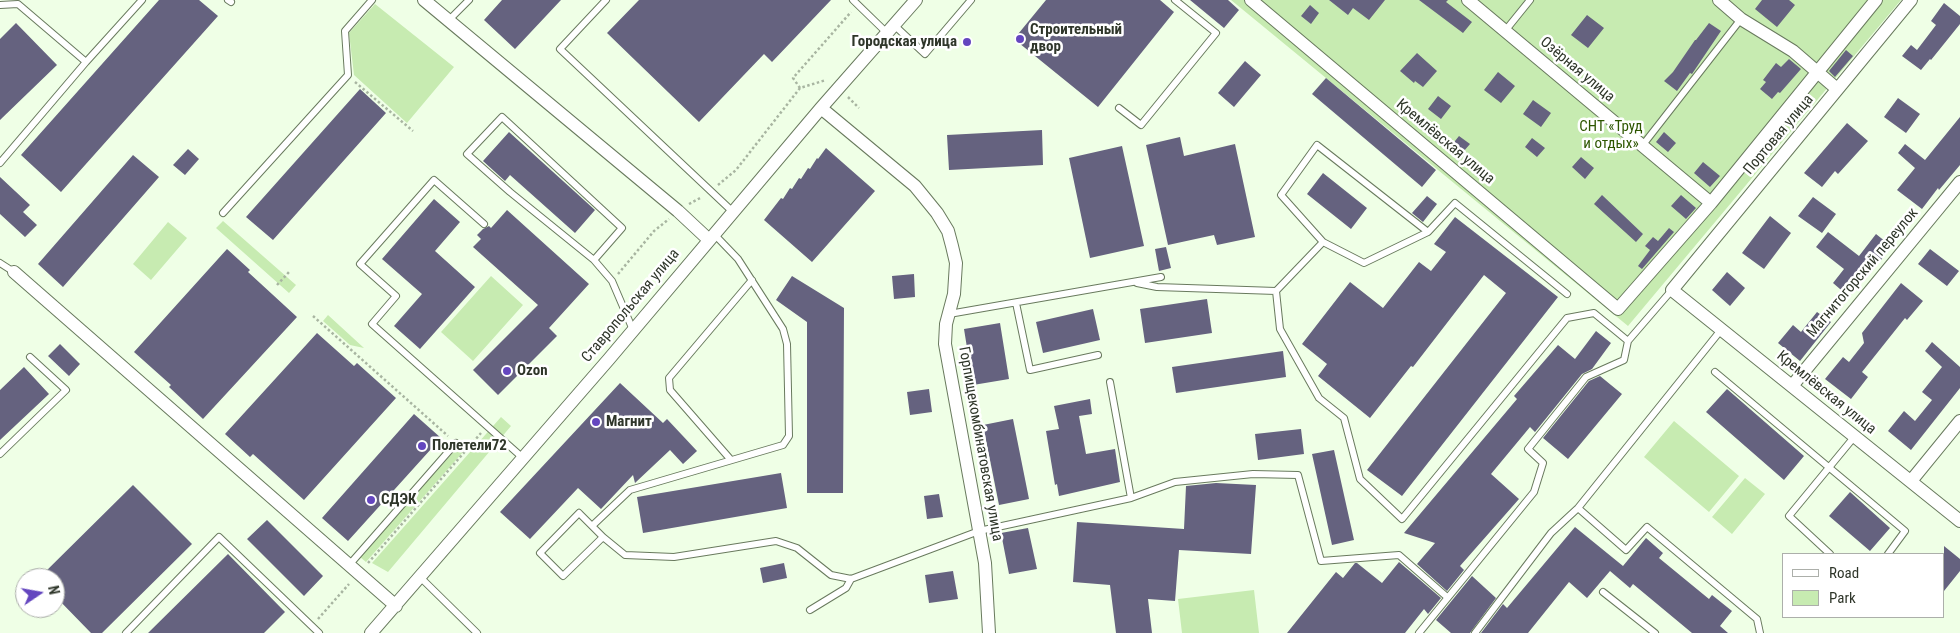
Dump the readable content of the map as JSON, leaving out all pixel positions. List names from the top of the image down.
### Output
{
  "streets": {
    "street": [
      "Озёрная улица",
      "Портовая улица",
      "Кремлёвская улица",
      "Магнитогорский переулок",
      "Ставропольская улица",
      "Горпищекомбинатовская улица"
    ]
  },
  "crossings": [
    ["Озёрная улица", "Кремлёвская улица"],
    ["Портовая улица", "Кремлёвская улица"],
    ["Кремлёвская улица", "Магнитогорский переулок"],
    ["Ставропольская улица", "Горпищекомбинатовская улица"]
  ],
  "parks": ["СНТ «Труд и отдых»"],
  "places": [
    "Строительный двор",
    "Городская улица",
    "Ozon",
    "Магнит",
    "Полетели72",
    "СДЭК"
  ],
  "legend": ["Road", "Park"],
  "north": "right"
}
